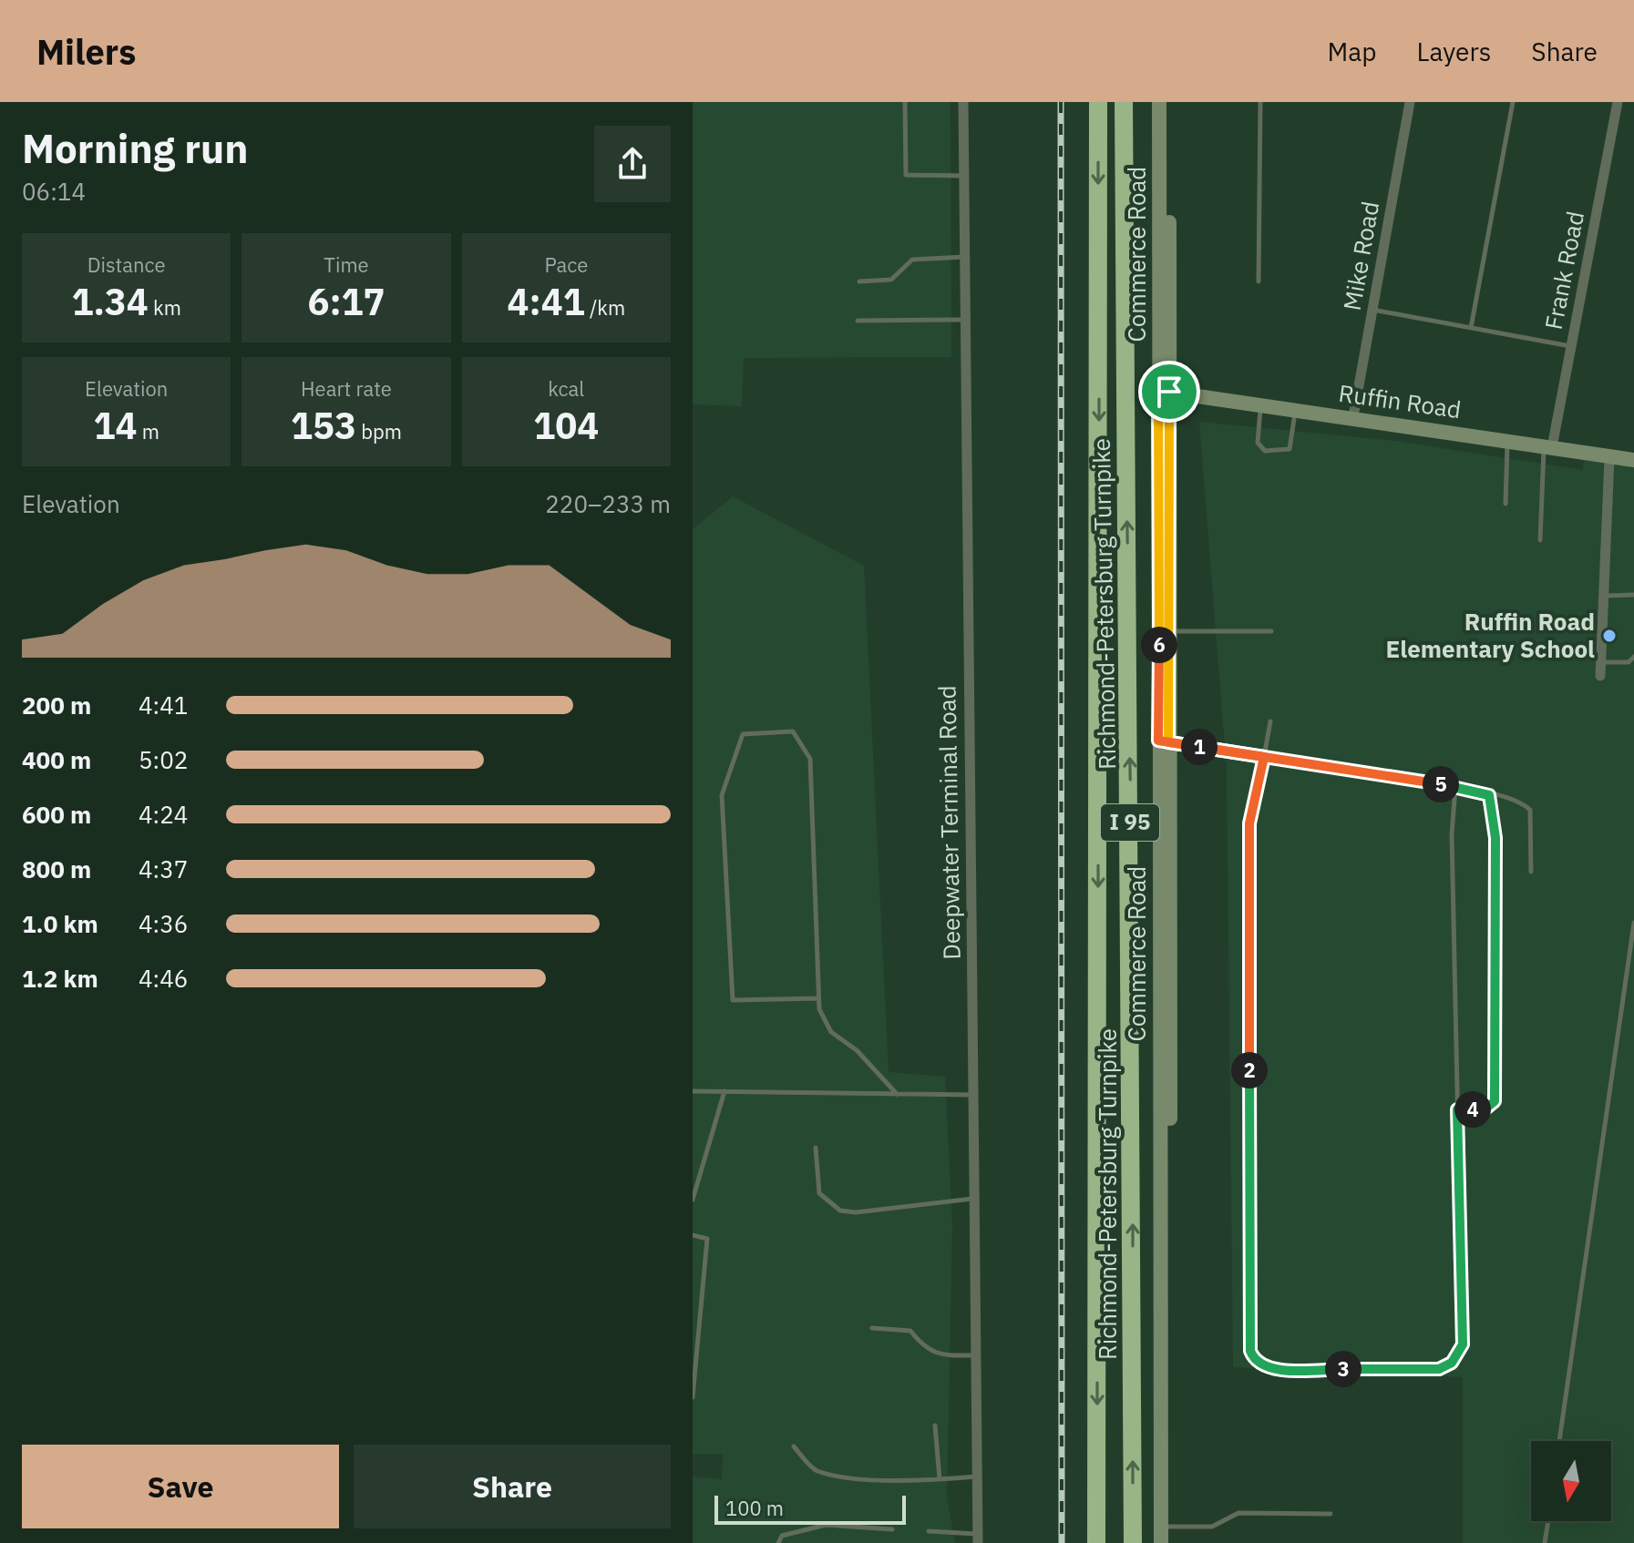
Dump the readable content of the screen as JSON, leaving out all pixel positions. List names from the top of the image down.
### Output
{
  "streets": {
    "highway": ["Richmond-Petersburg Turnpike", "I 95"],
    "main road": ["Commerce Road", "Ruffin Road"],
    "street": ["Mike Road", "Frank Road", "Deepwater Terminal Road"]
  },
  "crossings": [
    ["Commerce Road", "Ruffin Road"],
    ["Mike Road", "Ruffin Road"],
    ["Frank Road", "Ruffin Road"]
  ],
  "places": ["Ruffin Road Elementary School"],
  "scale_bar": "100 m",
  "north": "bottom",
  "page": {
    "header": "Milers",
    "nav": ["Map", "Layers", "Share"],
    "heading": ["Morning run", "06:14"],
    "stats": [
      ["Distance", "1.34 km"],
      ["Time", "6:17"],
      ["Pace", "4:41 /km"],
      ["Elevation", "14 m"],
      ["Heart rate", "153 bpm"],
      ["kcal", "104"]
    ],
    "chart": ["Elevation", "220–233 m"],
    "pins": [
      "6",
      "1",
      "5",
      "2",
      "4",
      "3"
    ],
    "list": [
      {
        "name": "200 m",
        "note": "4:41"
      },
      {
        "name": "400 m",
        "note": "5:02"
      },
      {
        "name": "600 m",
        "note": "4:24"
      },
      {
        "name": "800 m",
        "note": "4:37"
      },
      {
        "name": "1.0 km",
        "note": "4:36"
      },
      {
        "name": "1.2 km",
        "note": "4:46"
      }
    ],
    "buttons": ["Save", "Share"],
    "scale": "100 m"
  }
}
